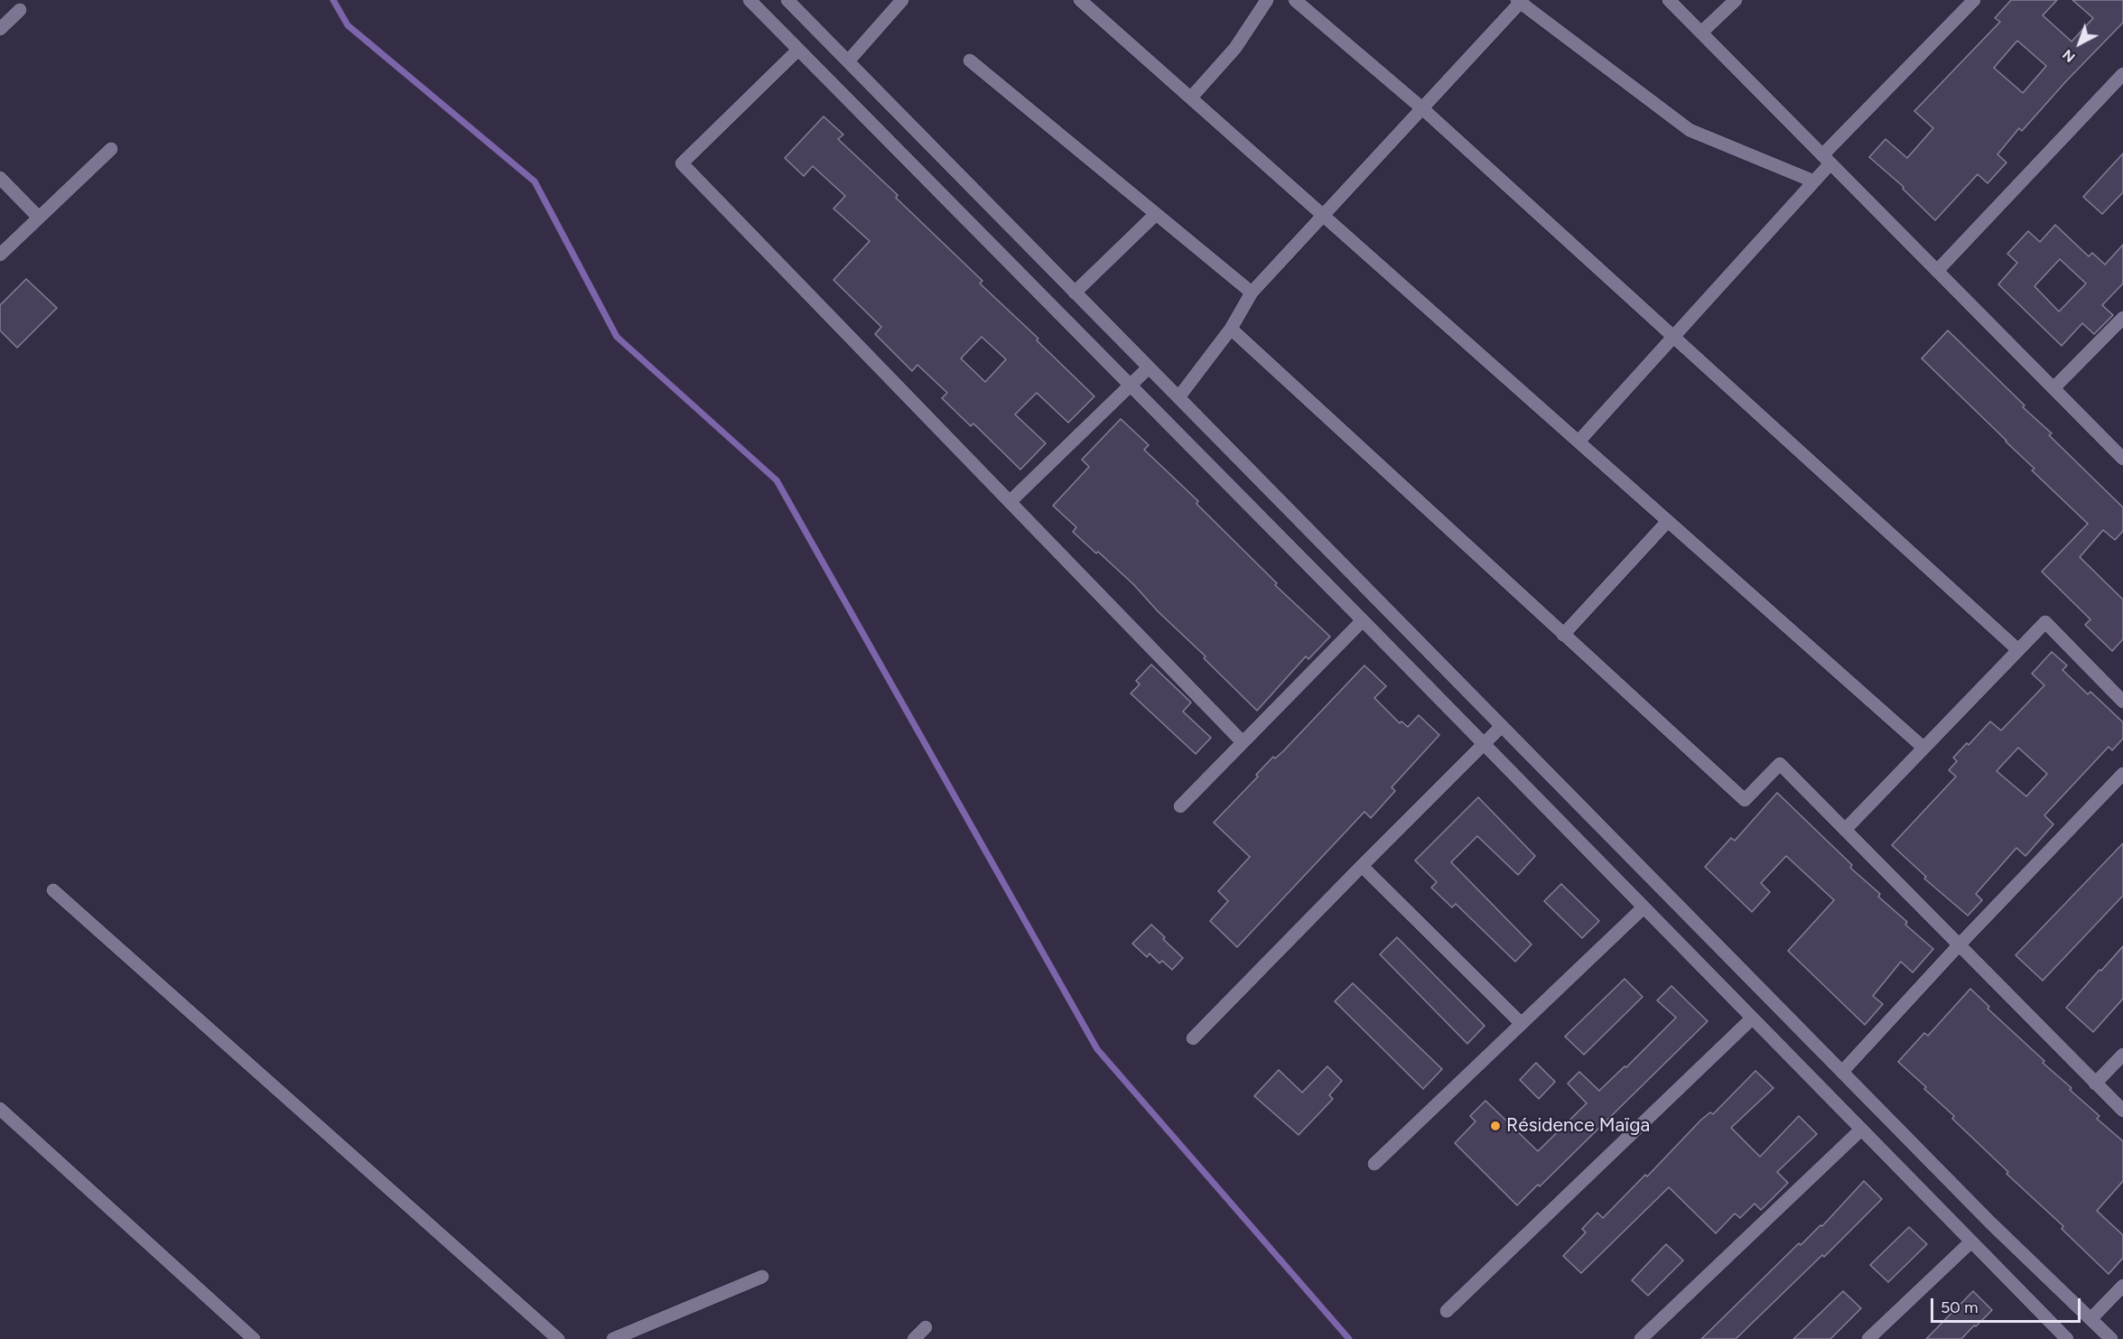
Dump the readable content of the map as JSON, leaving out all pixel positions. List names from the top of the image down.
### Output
{
  "places": ["Résidence Maïga"],
  "scale_bar": "50 m",
  "north": "bottom left"
}
